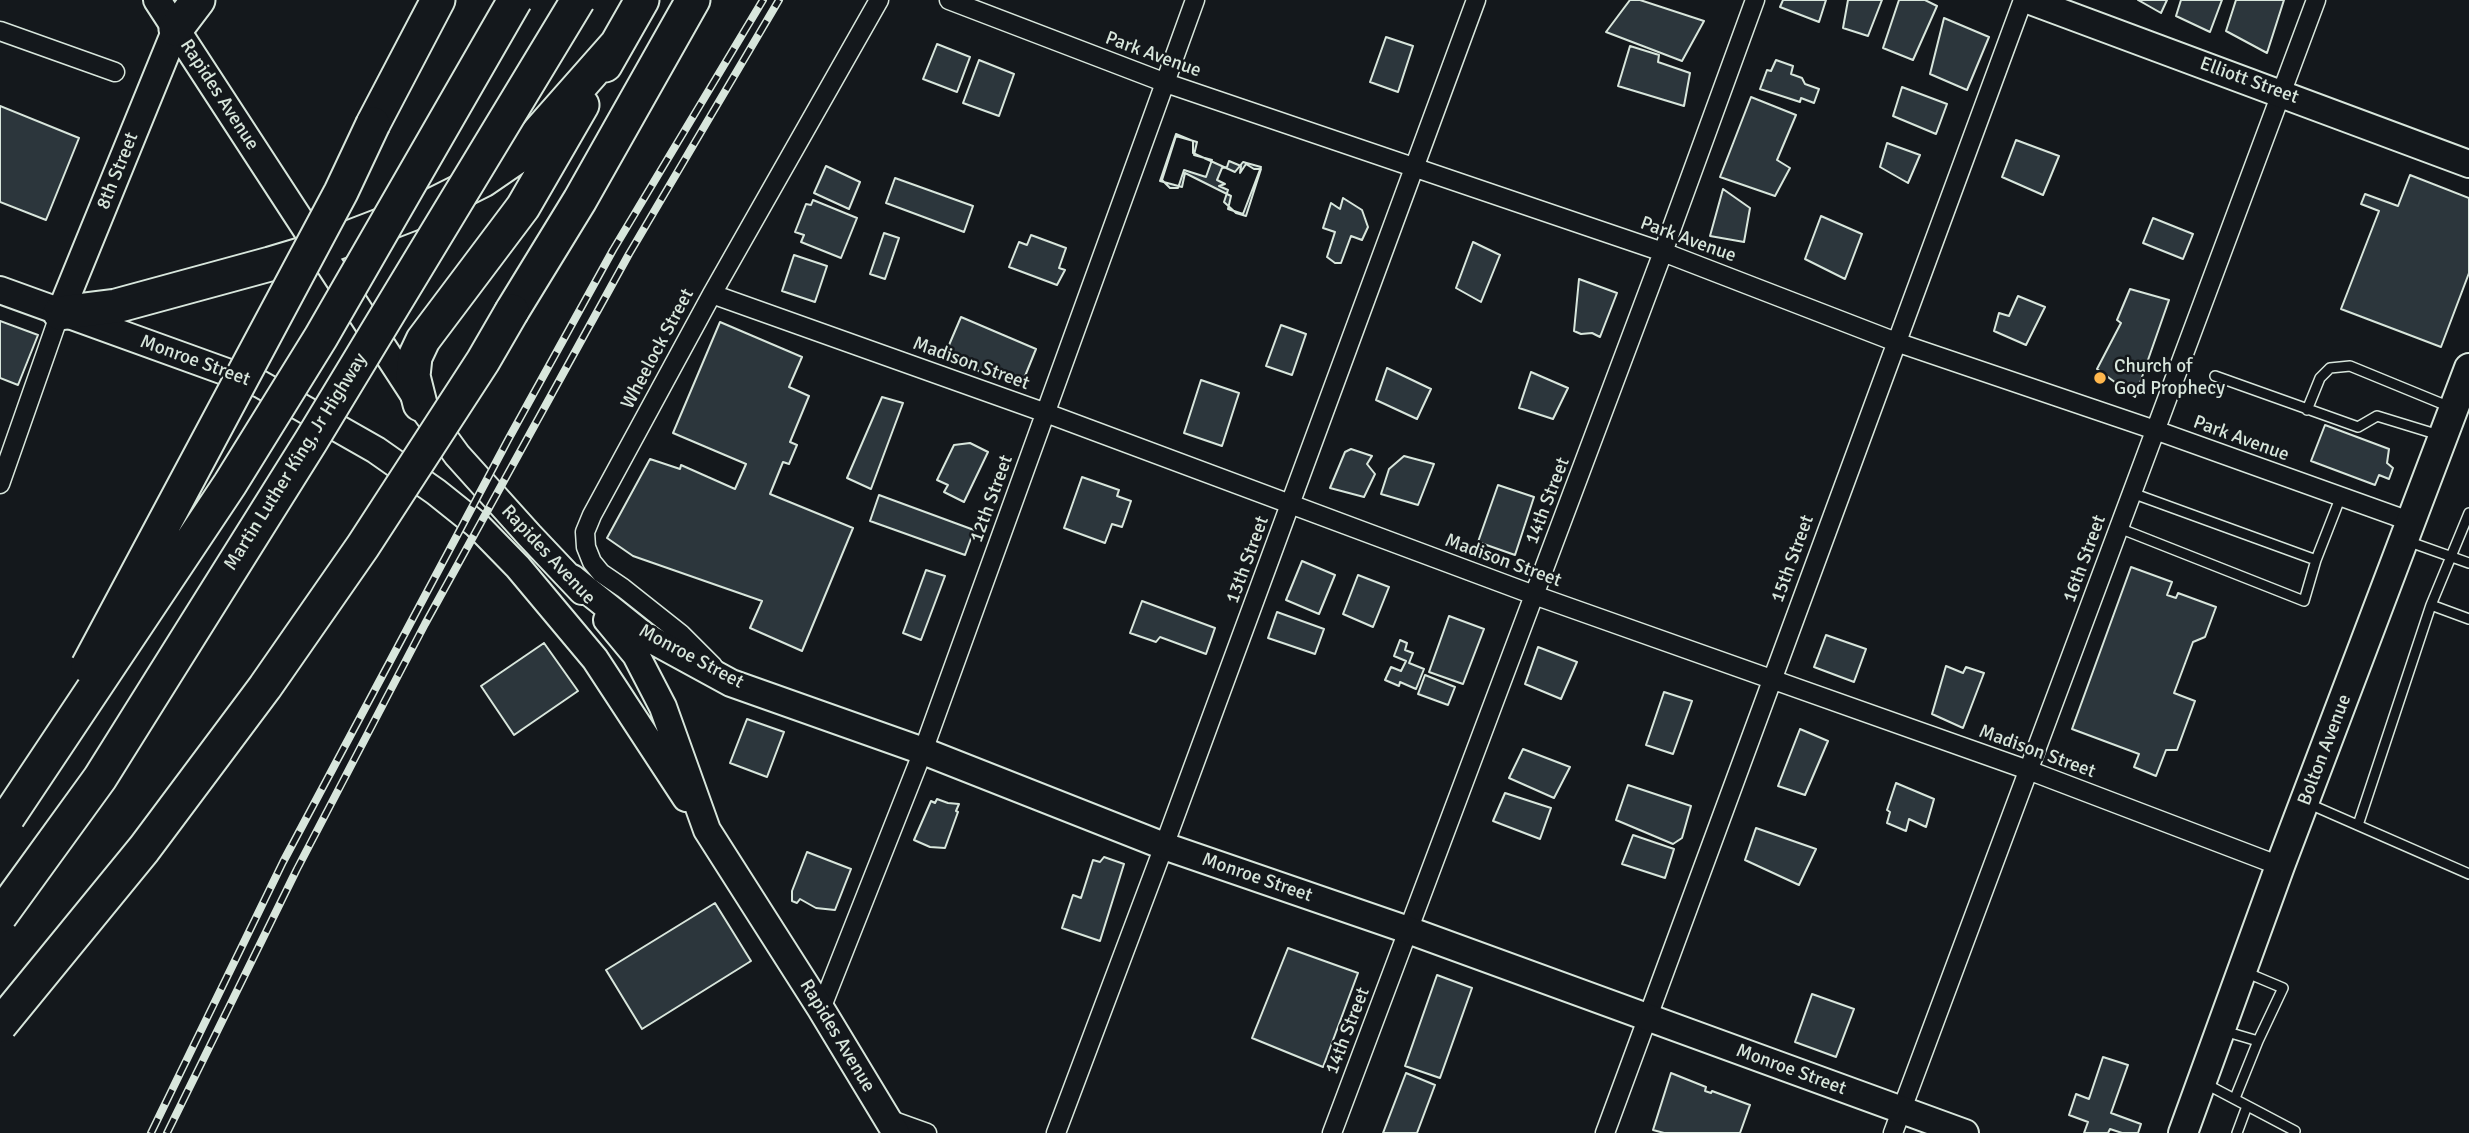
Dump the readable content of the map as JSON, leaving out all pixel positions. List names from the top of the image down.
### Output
{
  "streets": {
    "highway": ["Martin Luther King, Jr Highway"],
    "main road": [
      "Elliott Street",
      "Rapides Avenue",
      "8th Street",
      "Monroe Street",
      "Bolton Avenue"
    ],
    "street": [
      "Park Avenue",
      "Wheelock Street",
      "Madison Street",
      "12th Street",
      "14th Street",
      "15th Street",
      "16th Street",
      "13th Street"
    ]
  },
  "crossings": [
    ["Park Avenue", "12th Street"],
    ["Park Avenue", "14th Street"],
    ["Park Avenue", "15th Street"],
    ["Park Avenue", "16th Street"],
    ["Park Avenue", "13th Street"],
    ["Park Avenue", "Bolton Avenue"],
    ["Elliott Street", "16th Street"],
    ["Rapides Avenue", "8th Street"],
    ["Rapides Avenue", "Monroe Street"],
    ["Rapides Avenue", "12th Street"],
    ["8th Street", "Monroe Street"],
    ["Wheelock Street", "Monroe Street"],
    ["Wheelock Street", "Madison Street"],
    ["Monroe Street", "12th Street"],
    ["Monroe Street", "14th Street"],
    ["Monroe Street", "15th Street"],
    ["Monroe Street", "16th Street"],
    ["Monroe Street", "13th Street"],
    ["Madison Street", "12th Street"],
    ["Madison Street", "14th Street"],
    ["Madison Street", "15th Street"],
    ["Madison Street", "16th Street"],
    ["Madison Street", "13th Street"],
    ["Madison Street", "Bolton Avenue"]
  ],
  "places": ["Church of God Prophecy"]
}
